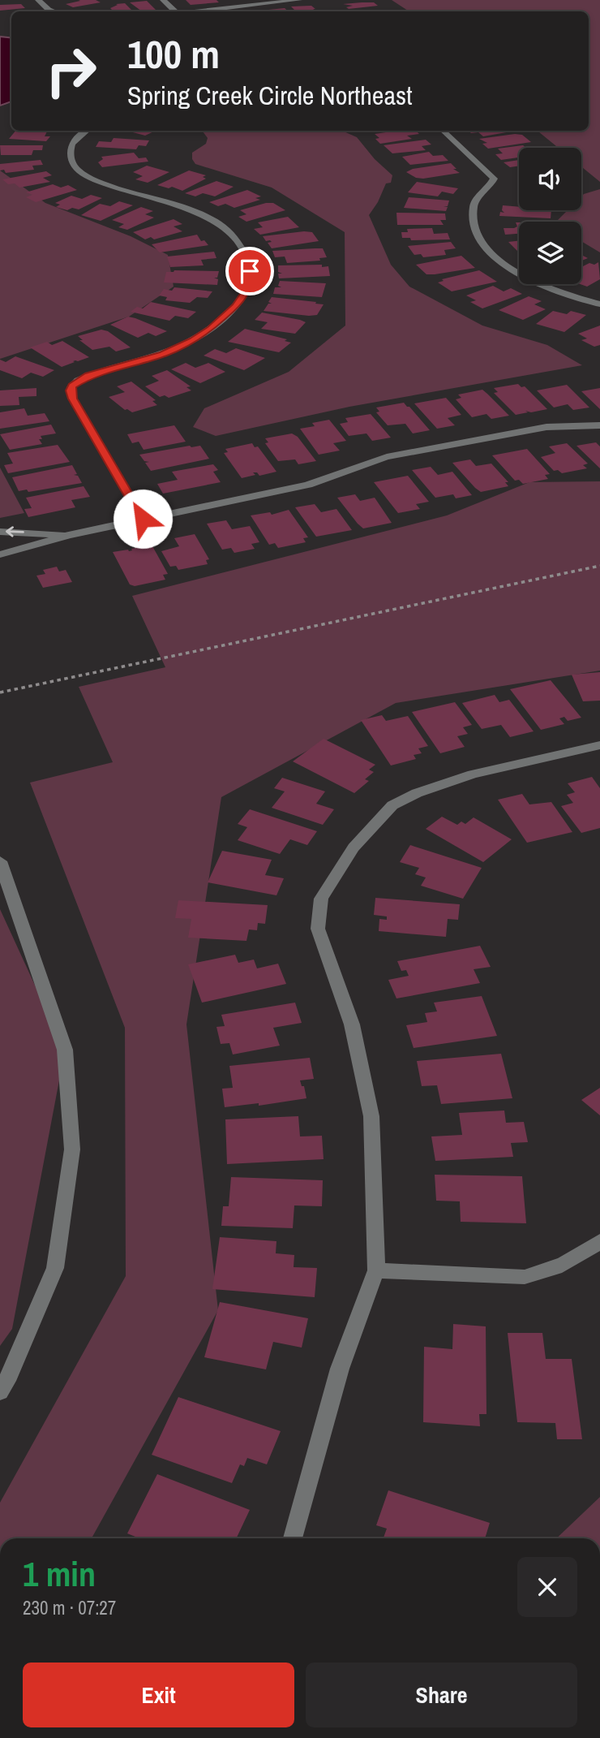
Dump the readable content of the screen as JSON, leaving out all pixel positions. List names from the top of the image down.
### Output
{
  "page": {
    "turn": ["100 m", "Spring Creek Circle Northeast"],
    "heading": ["1 min", "230 m · 07:27"],
    "buttons": ["Exit", "Share"]
  }
}
